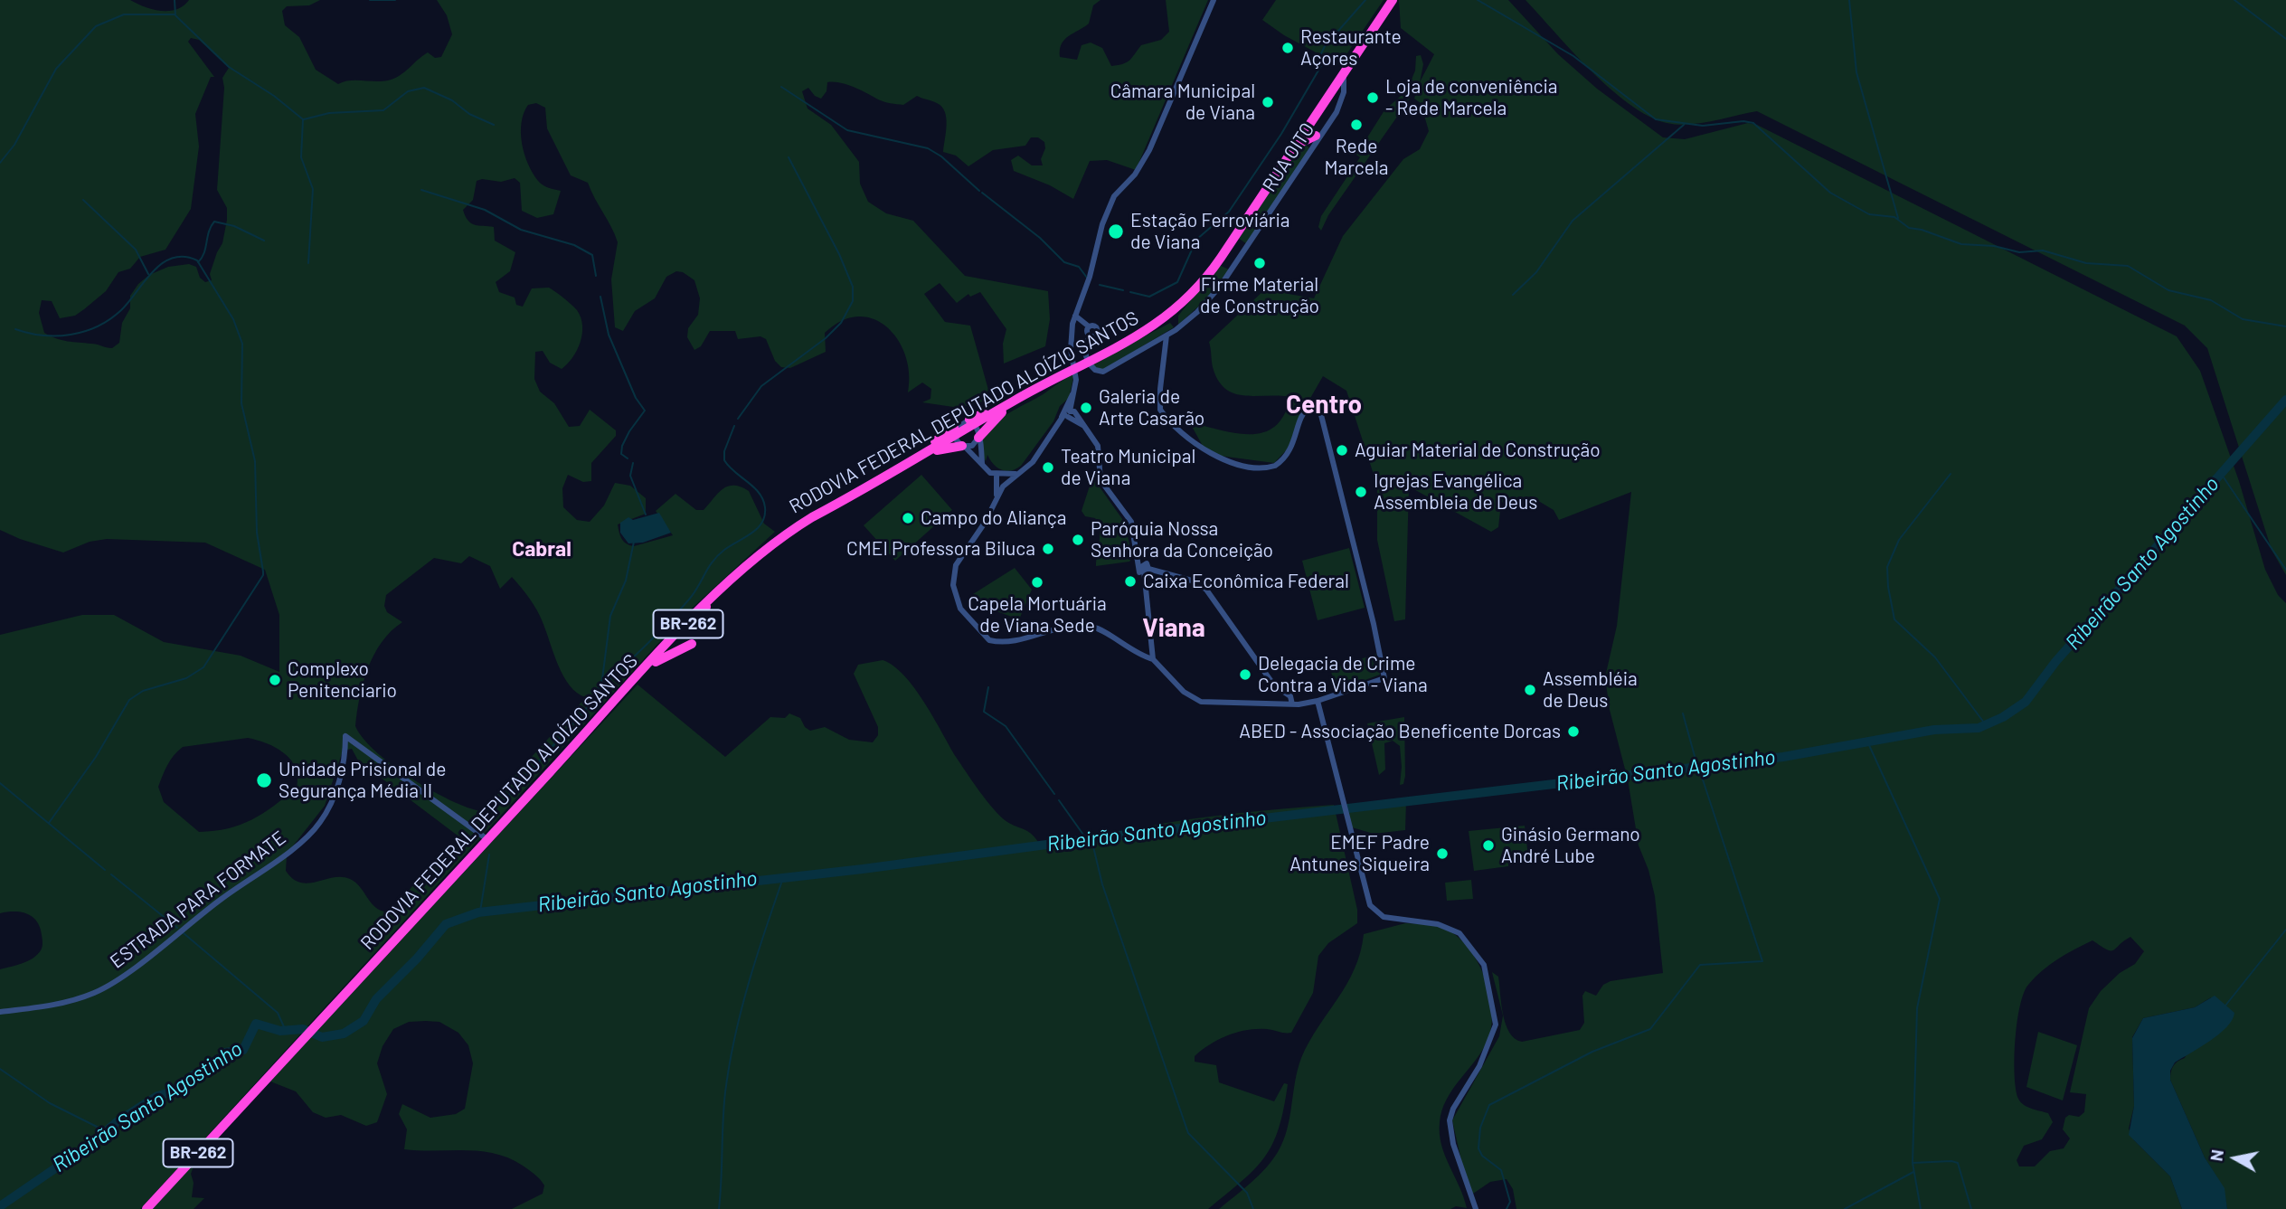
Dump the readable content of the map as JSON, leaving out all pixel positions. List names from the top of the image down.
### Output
{
  "streets": {
    "highway": ["RODOVIA FEDERAL DEPUTADO ALOÍZIO SANTOS", "BR-262"],
    "street": ["RUA OITO", "ESTRADA PARA FORMATE"]
  },
  "crossings": [
    ["RUA OITO", "RODOVIA FEDERAL DEPUTADO ALOÍZIO SANTOS"],
    ["RODOVIA FEDERAL DEPUTADO ALOÍZIO SANTOS", "ESTRADA PARA FORMATE"]
  ],
  "districts": ["Centro", "Cabral", "Viana"],
  "water": ["Ribeirão Santo Agostinho"],
  "places": [
    "Restaurante Açores",
    "Loja de conveniência - Rede Marcela",
    "Câmara Municipal de Viana",
    "Rede Marcela",
    "Estação Ferroviária de Viana",
    "Firme Material de Construção",
    "Galeria de Arte Casarão",
    "Aguiar Material de Construção",
    "Teatro Municipal de Viana",
    "Igrejas Evangélica Assembleia de Deus",
    "Campo do Aliança",
    "Paróquia Nossa Senhora da Conceição",
    "CMEI Professora Biluca",
    "Caixa Econômica Federal",
    "Capela Mortuária de Viana Sede",
    "Delegacia de Crime Contra a Vida - Viana",
    "Complexo Penitenciario",
    "Assembléia de Deus",
    "ABED - Associação Beneficente Dorcas",
    "Unidade Prisional de Segurança Média II",
    "Ginásio Germano André Lube",
    "EMEF Padre Antunes Siqueira"
  ],
  "north": "left"
}
